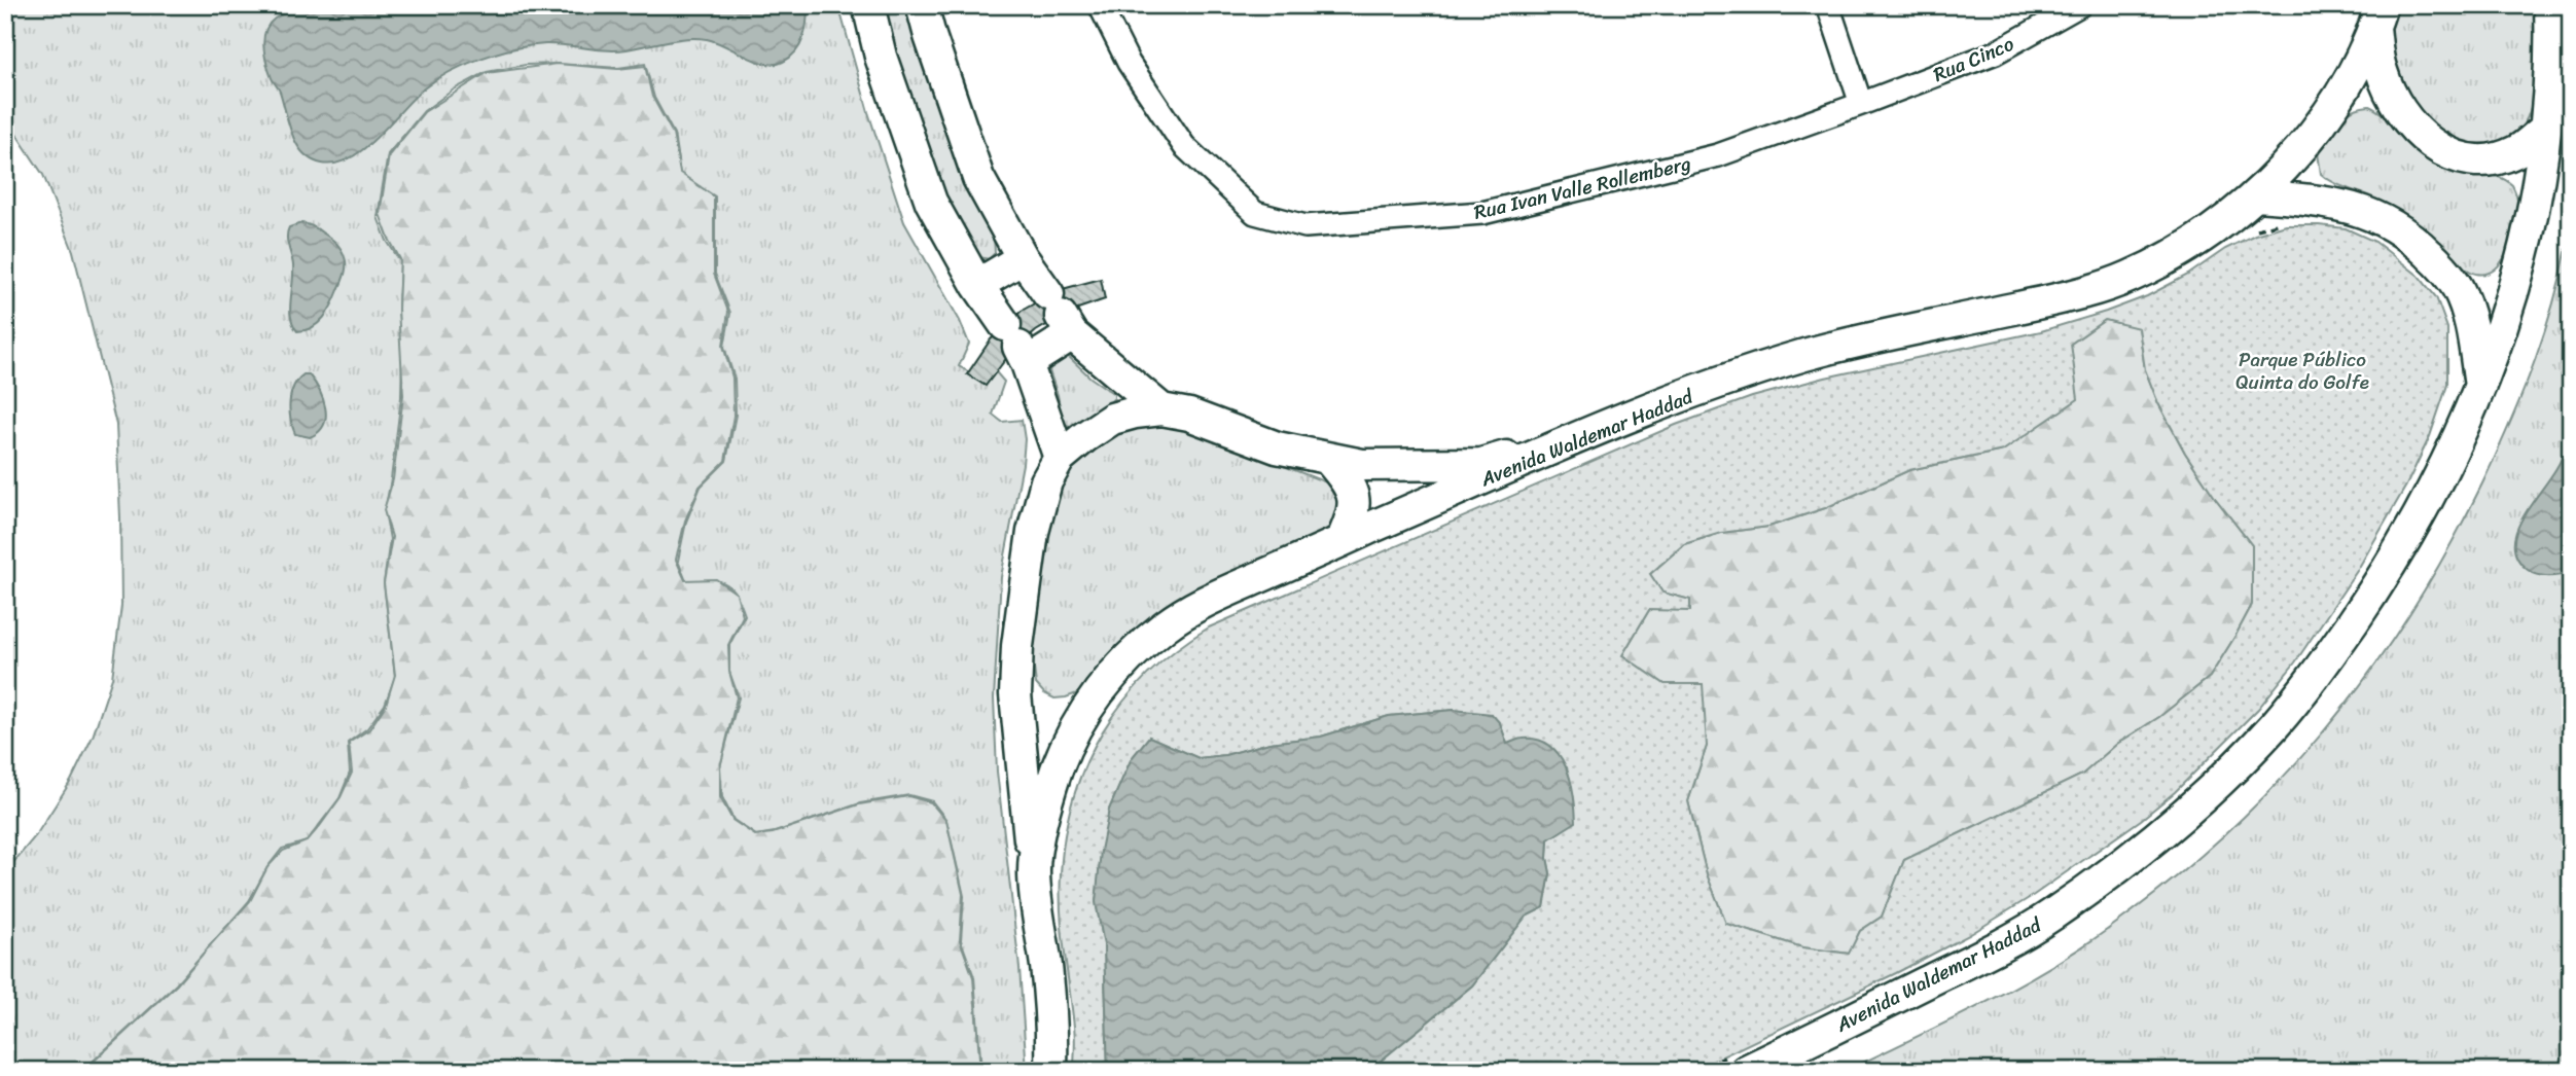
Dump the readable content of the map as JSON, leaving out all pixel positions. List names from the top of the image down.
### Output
{
  "streets": {
    "main road": ["Avenida Waldemar Haddad"],
    "street": ["Rua Cinco", "Rua Ivan Valle Rollemberg"]
  },
  "crossings": [
    ["Rua Cinco", "Rua Ivan Valle Rollemberg"]
  ],
  "parks": ["Parque Público Quinta do Golfe"]
}
